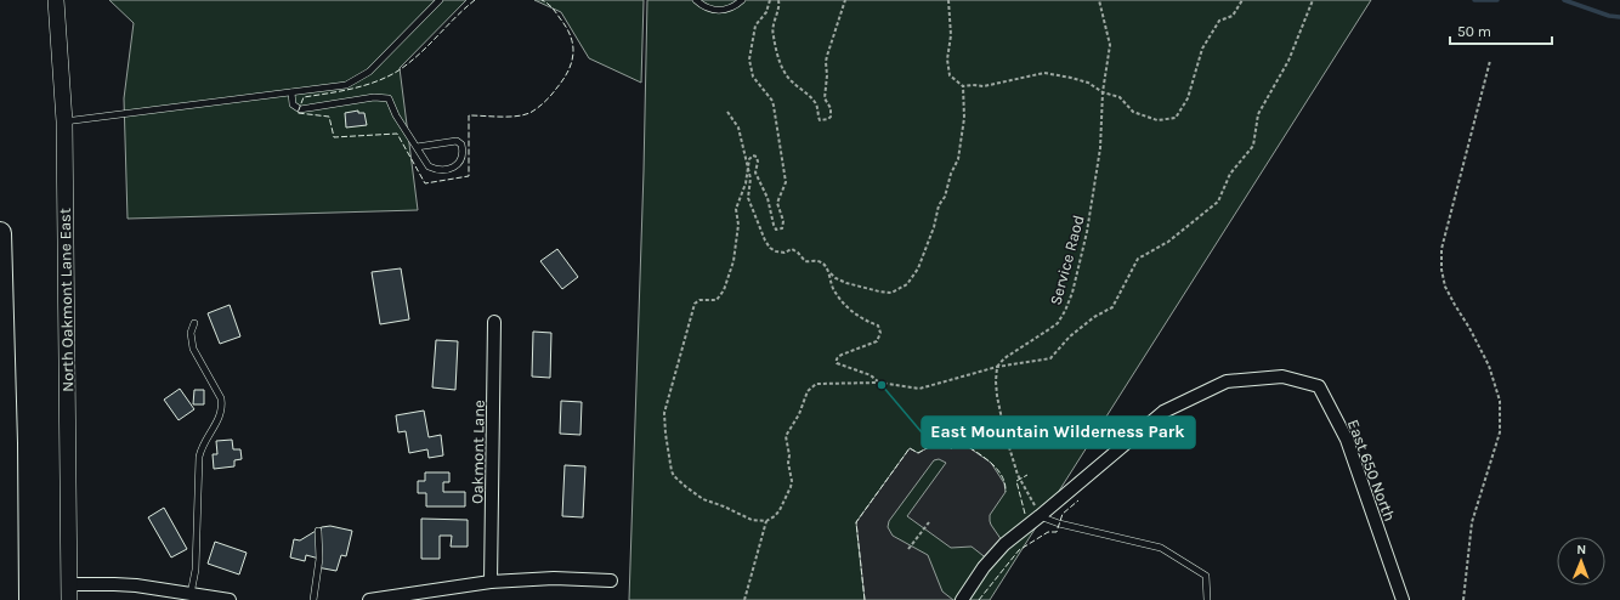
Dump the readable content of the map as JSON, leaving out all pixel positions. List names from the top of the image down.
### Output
{
  "streets": {
    "street": ["North Oakmont Lane East", "Oakmont Lane", "East 650 North"],
    "path": ["Service Raod"]
  },
  "places": ["East Mountain Wilderness Park"],
  "scale_bar": "50 m",
  "north": "top"
}
